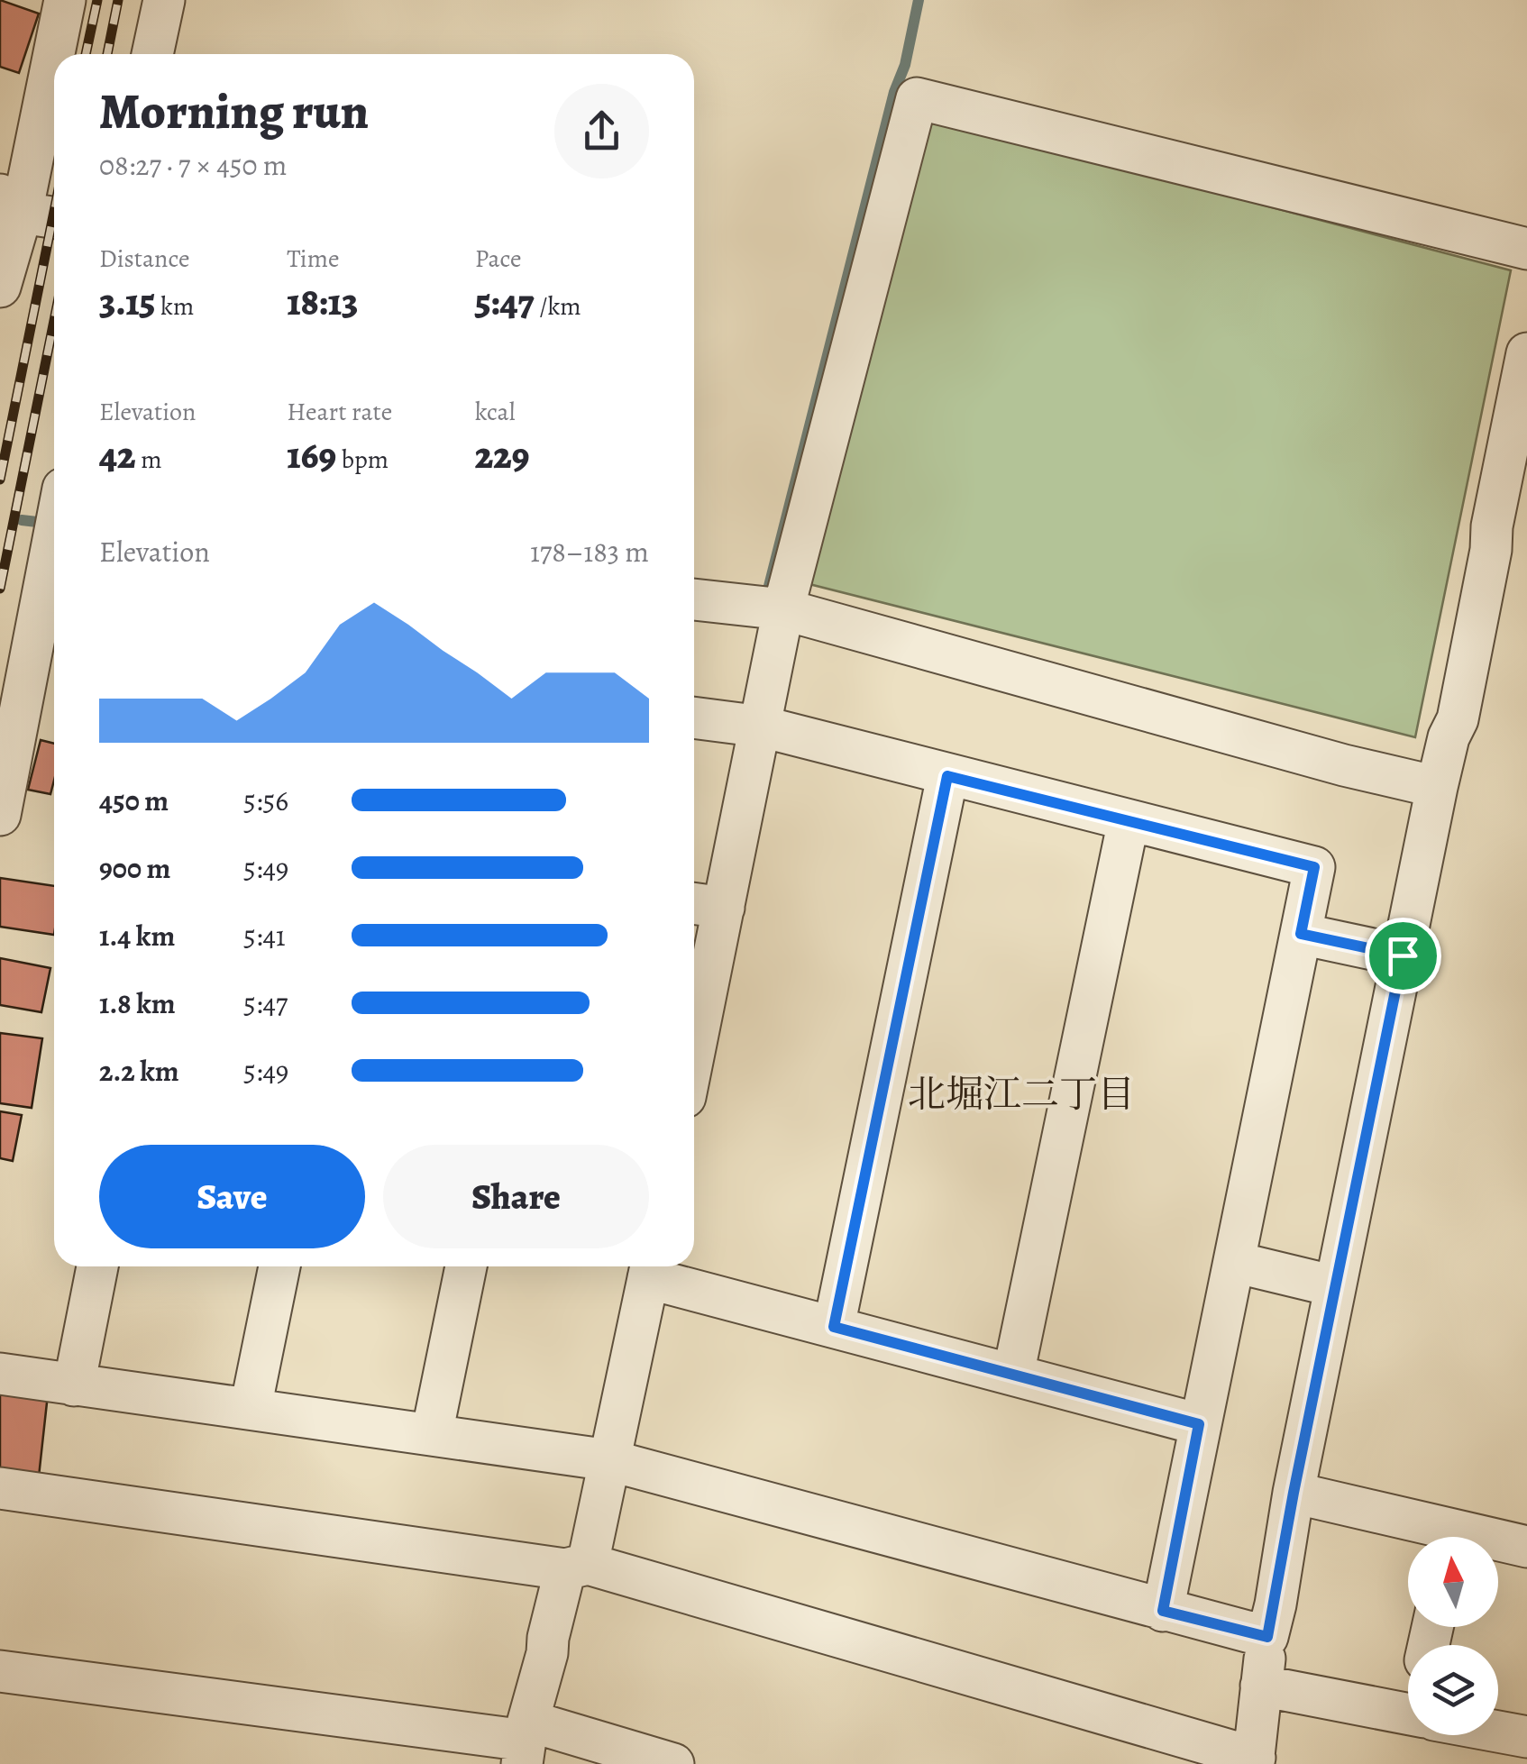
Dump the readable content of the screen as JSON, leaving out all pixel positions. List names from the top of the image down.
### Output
{
  "districts": ["北堀江二丁目"],
  "north": "top",
  "page": {
    "heading": ["Morning run", "08:27 · 7 × 450 m"],
    "stats": [
      ["Distance", "3.15 km"],
      ["Time", "18:13"],
      ["Pace", "5:47 /km"],
      ["Elevation", "42 m"],
      ["Heart rate", "169 bpm"],
      ["kcal", "229"]
    ],
    "chart": ["Elevation", "178–183 m"],
    "list": [
      {
        "name": "450 m",
        "note": "5:56"
      },
      {
        "name": "900 m",
        "note": "5:49"
      },
      {
        "name": "1.4 km",
        "note": "5:41"
      },
      {
        "name": "1.8 km",
        "note": "5:47"
      },
      {
        "name": "2.2 km",
        "note": "5:49"
      }
    ],
    "buttons": ["Save", "Share"]
  }
}
